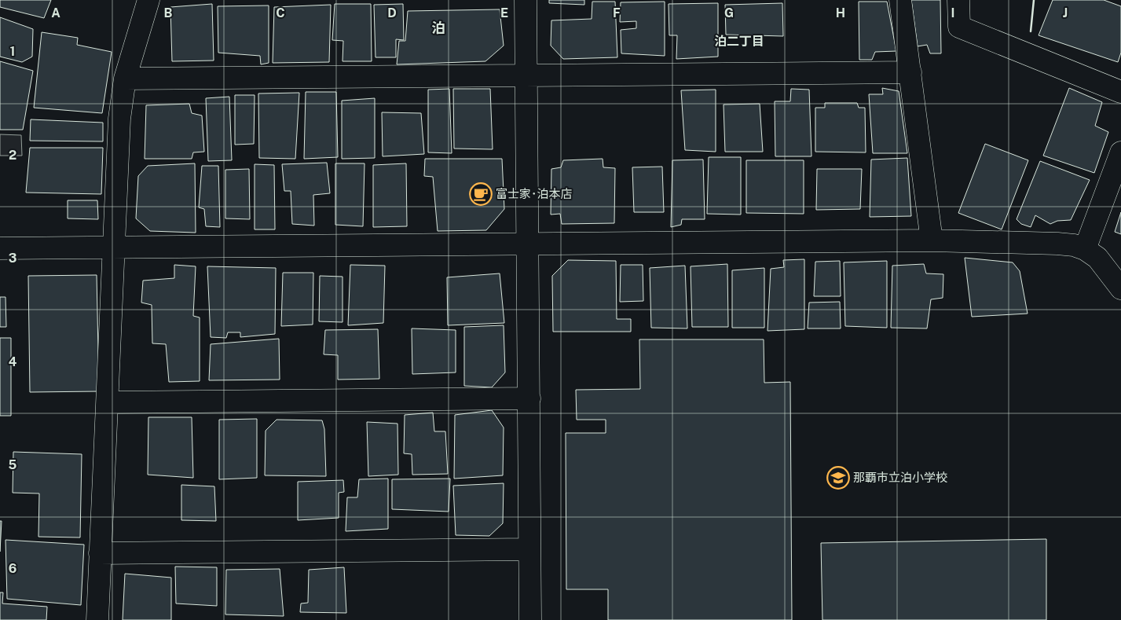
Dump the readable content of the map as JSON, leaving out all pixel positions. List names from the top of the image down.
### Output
{
  "districts": ["泊", "泊二丁目"],
  "places": {
    "cafe": ["富士家･泊本店"],
    "school or university": ["那覇市立泊小学校"]
  },
  "grid": {
    "columns": [
      "A",
      "B",
      "C",
      "D",
      "E",
      "F",
      "G",
      "H",
      "I",
      "J"
    ],
    "rows": [
      "1",
      "2",
      "3",
      "4",
      "5",
      "6"
    ]
  }
}
